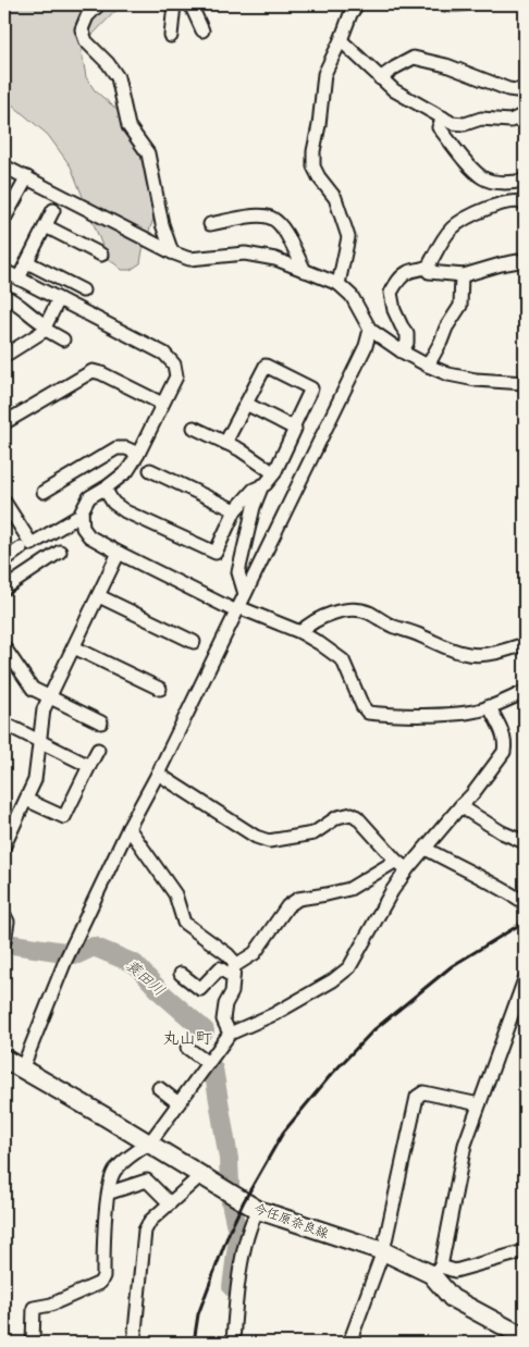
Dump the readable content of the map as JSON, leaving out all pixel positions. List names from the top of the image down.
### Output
{
  "streets": {
    "main road": ["今任原奈良線"]
  },
  "districts": ["丸山町"],
  "water": ["蓑田川"]
}
